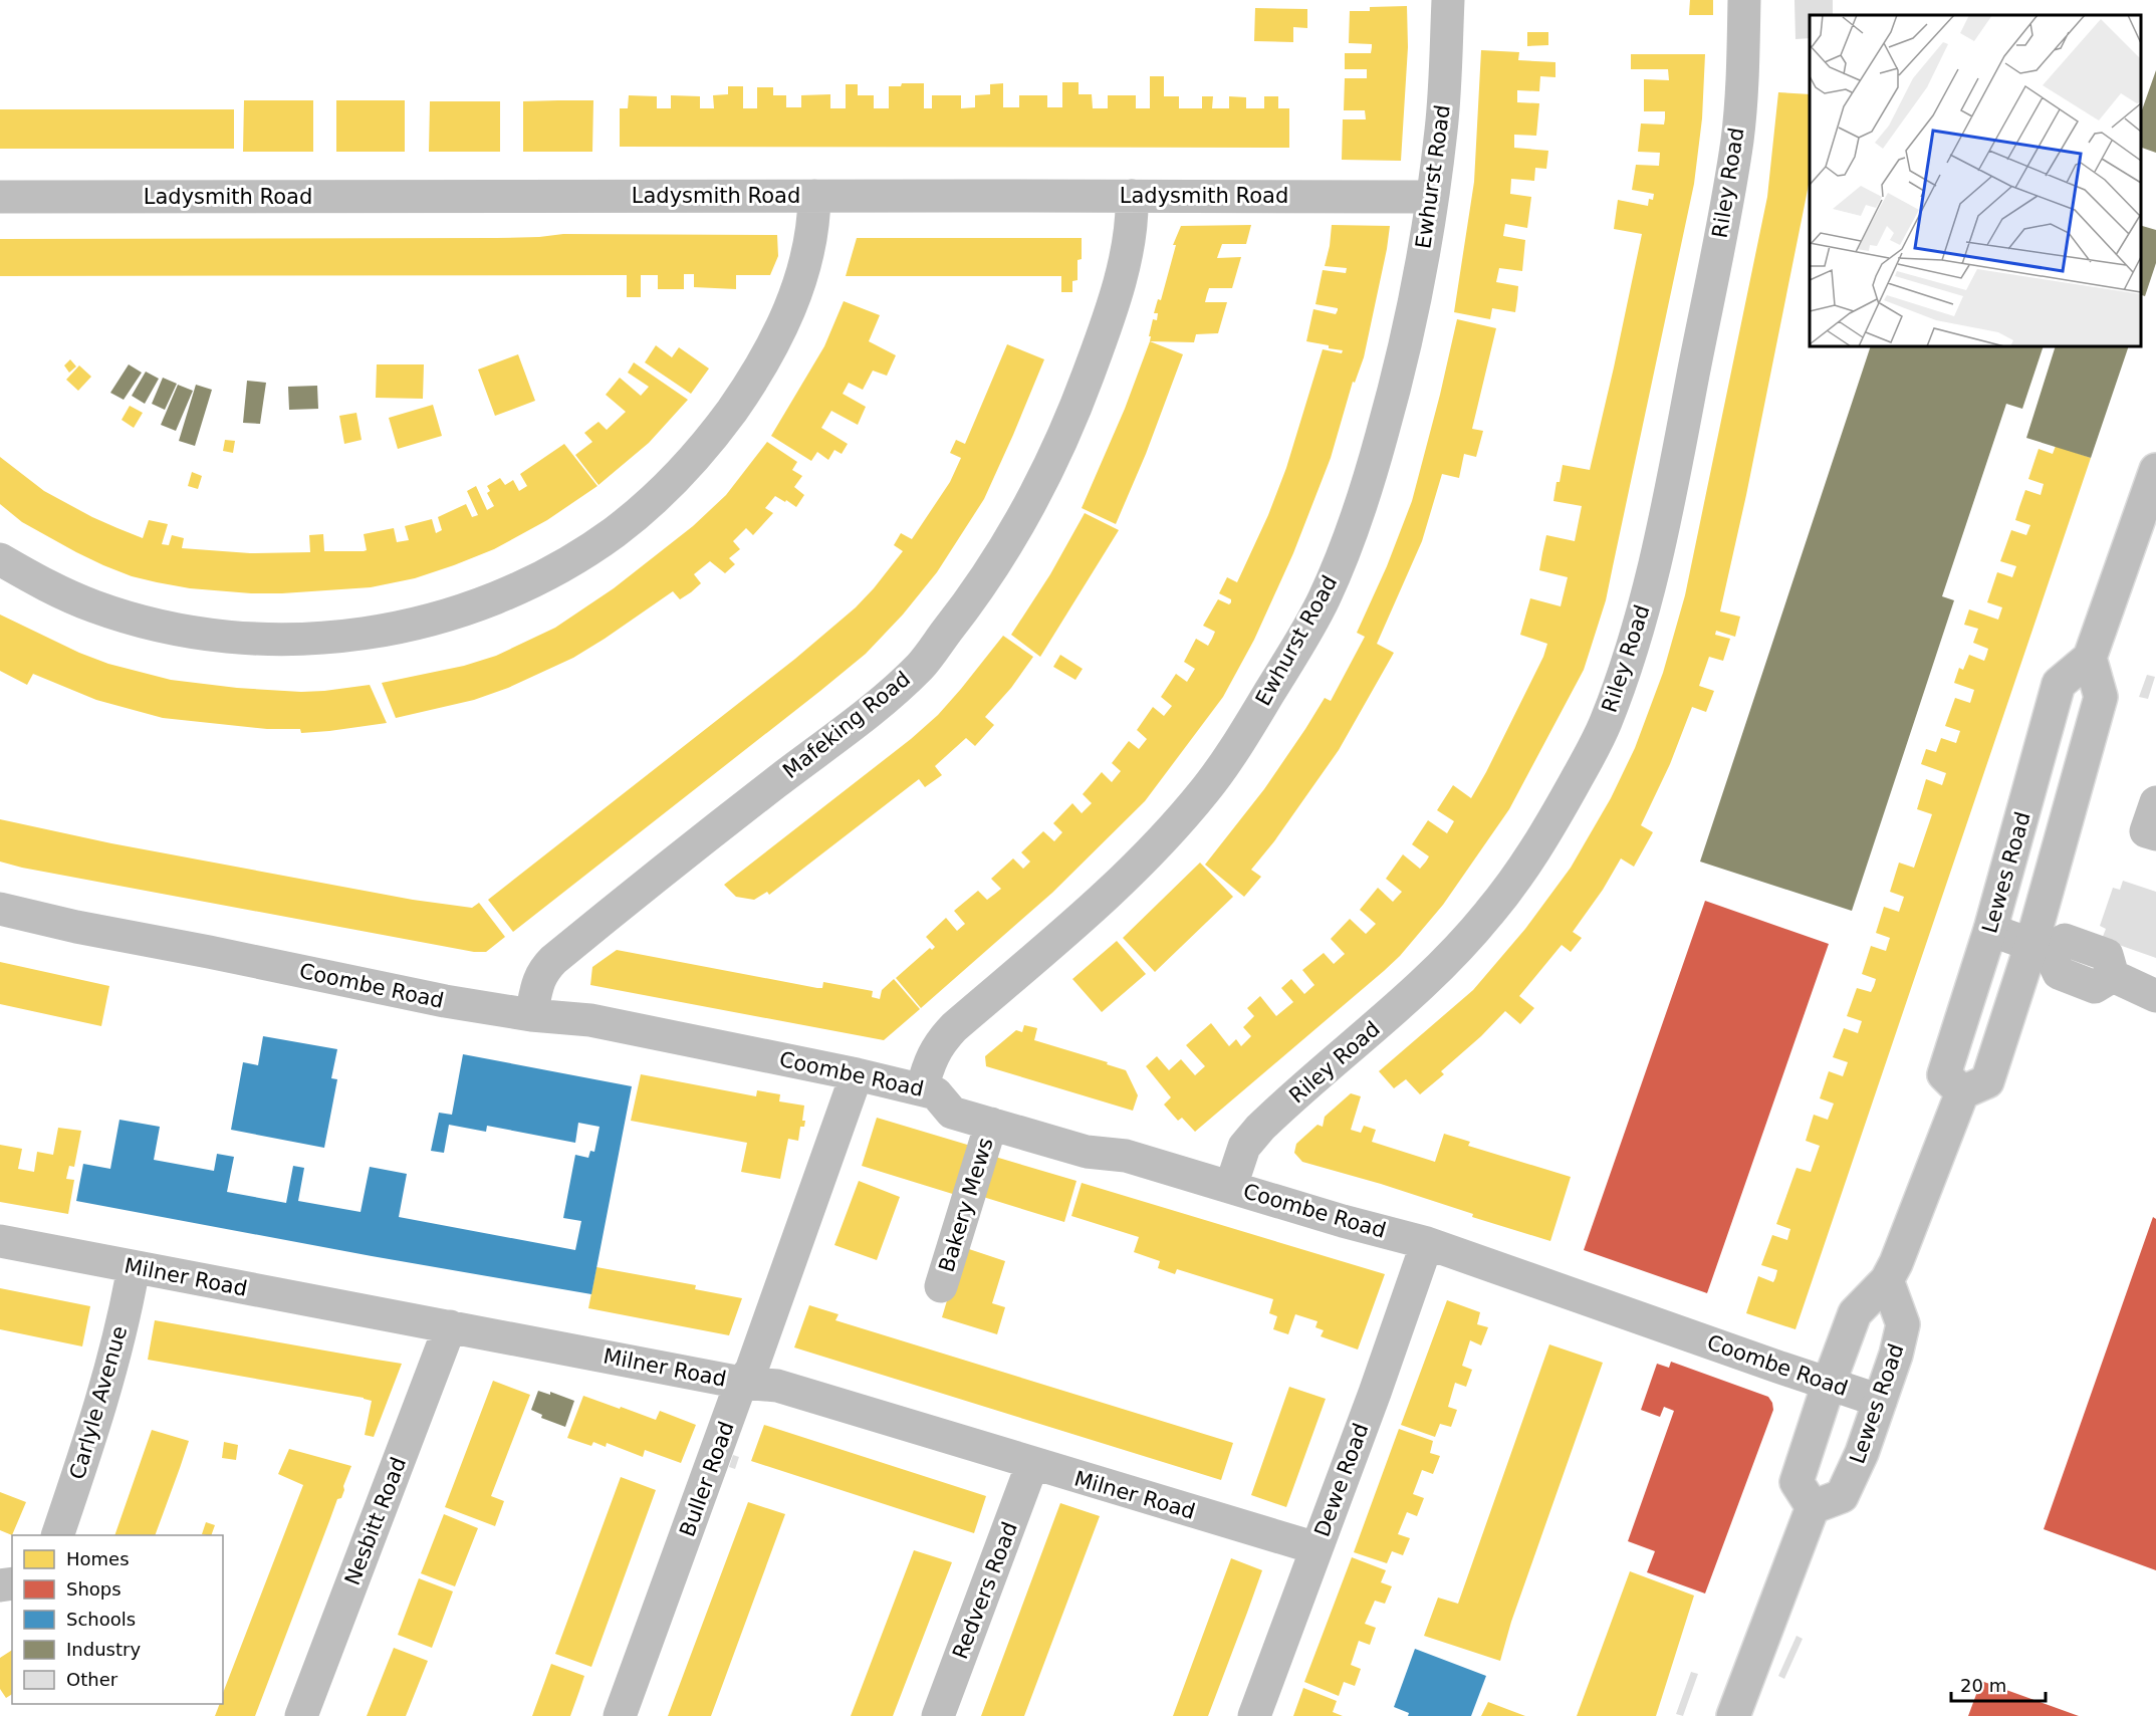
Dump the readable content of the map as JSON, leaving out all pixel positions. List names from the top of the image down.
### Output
{
  "streets": {
    "street": [
      "Ewhurst Road",
      "Riley Road",
      "Ladysmith Road",
      "Mafeking Road",
      "Lewes Road",
      "Coombe Road",
      "Bakery Mews",
      "Milner Road",
      "Carlyle Avenue",
      "Buller Road",
      "Dewe Road",
      "Nesbitt Road",
      "Redvers Road"
    ]
  },
  "crossings": [
    ["Ewhurst Road", "Ladysmith Road"],
    ["Ewhurst Road", "Coombe Road"],
    ["Riley Road", "Coombe Road"],
    ["Ladysmith Road", "Mafeking Road"],
    ["Mafeking Road", "Coombe Road"],
    ["Lewes Road", "Coombe Road"],
    ["Coombe Road", "Bakery Mews"],
    ["Coombe Road", "Buller Road"],
    ["Coombe Road", "Dewe Road"],
    ["Milner Road", "Carlyle Avenue"],
    ["Milner Road", "Buller Road"],
    ["Milner Road", "Dewe Road"],
    ["Milner Road", "Nesbitt Road"],
    ["Milner Road", "Redvers Road"]
  ],
  "legend": [
    "Homes",
    "Shops",
    "Schools",
    "Industry",
    "Other"
  ],
  "scale_bar": "20 m"
}
